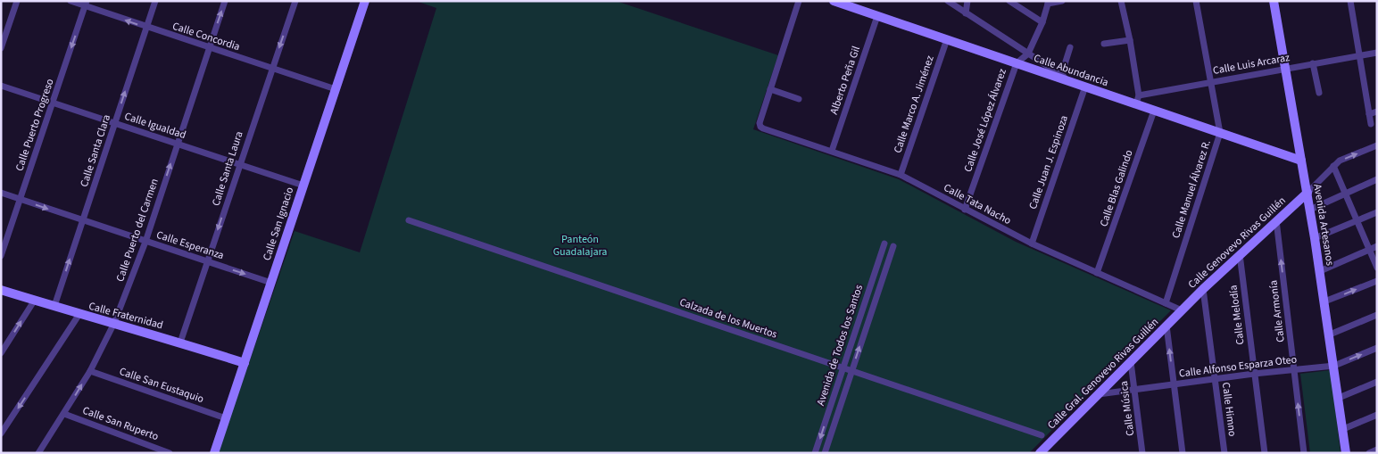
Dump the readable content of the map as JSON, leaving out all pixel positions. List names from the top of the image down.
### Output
{
  "streets": {
    "street": [
      "Calle Concordia",
      "Calle Luis Arcaraz",
      "Calle Abundancia",
      "Alberto Peña Gil",
      "Calle Marco A. Jiménez",
      "Calle José López Álvarez",
      "Calle Puerto Progreso",
      "Calle Igualdad",
      "Calle Santa Clara",
      "Calle Juan J. Espinoza",
      "Calle Santa Laura",
      "Calle Blas Galindo",
      "Calle Manuel Álvarez R.",
      "Calle Tata Nacho",
      "Calle San Ignacio",
      "Avenida Artesanos",
      "Calle Puerto del Carmen",
      "Calle Genovevo Rivas Guillén",
      "Calle Esperanza",
      "Calle Armonía",
      "Calle Melodía",
      "Calle Fraternidad",
      "Calzada de los Muertos",
      "Avenida de Todos los Santos",
      "Calle Alfonso Esparza Oteo",
      "Calle Gral. Genovevo Rivas Guillén",
      "Calle San Eustaquio",
      "Calle Música",
      "Calle Himno",
      "Calle San Ruperto"
    ]
  },
  "crossings": [
    ["Calle Concordia", "Calle Puerto Progreso"],
    ["Calle Concordia", "Calle Santa Clara"],
    ["Calle Concordia", "Calle Santa Laura"],
    ["Calle Concordia", "Calle San Ignacio"],
    ["Calle Concordia", "Calle Puerto del Carmen"],
    ["Calle Luis Arcaraz", "Calle Abundancia"],
    ["Calle Luis Arcaraz", "Calle Manuel Álvarez R."],
    ["Calle Luis Arcaraz", "Avenida Artesanos"],
    ["Calle Abundancia", "Alberto Peña Gil"],
    ["Calle Abundancia", "Calle Marco A. Jiménez"],
    ["Calle Abundancia", "Calle José López Álvarez"],
    ["Calle Abundancia", "Calle Juan J. Espinoza"],
    ["Calle Abundancia", "Calle Blas Galindo"],
    ["Calle Abundancia", "Calle Manuel Álvarez R."],
    ["Calle Abundancia", "Avenida Artesanos"],
    ["Alberto Peña Gil", "Calle Tata Nacho"],
    ["Calle Marco A. Jiménez", "Calle Tata Nacho"],
    ["Calle José López Álvarez", "Calle Tata Nacho"],
    ["Calle Puerto Progreso", "Calle Igualdad"],
    ["Calle Puerto Progreso", "Calle Esperanza"],
    ["Calle Igualdad", "Calle Santa Clara"],
    ["Calle Igualdad", "Calle Santa Laura"],
    ["Calle Igualdad", "Calle San Ignacio"],
    ["Calle Igualdad", "Calle Puerto del Carmen"],
    ["Calle Santa Clara", "Calle Esperanza"],
    ["Calle Santa Clara", "Calle Fraternidad"],
    ["Calle Juan J. Espinoza", "Calle Tata Nacho"],
    ["Calle Santa Laura", "Calle Esperanza"],
    ["Calle Santa Laura", "Calle Fraternidad"],
    ["Calle Blas Galindo", "Calle Tata Nacho"],
    ["Calle Manuel Álvarez R.", "Calle Tata Nacho"],
    ["Calle Tata Nacho", "Calle Genovevo Rivas Guillén"],
    ["Calle Tata Nacho", "Calle Gral. Genovevo Rivas Guillén"],
    ["Calle San Ignacio", "Calle Esperanza"],
    ["Calle San Ignacio", "Calle Fraternidad"],
    ["Calle San Ignacio", "Calle San Eustaquio"],
    ["Avenida Artesanos", "Calle Genovevo Rivas Guillén"],
    ["Avenida Artesanos", "Calle Alfonso Esparza Oteo"],
    ["Calle Puerto del Carmen", "Calle Esperanza"],
    ["Calle Puerto del Carmen", "Calle Fraternidad"],
    ["Calle Puerto del Carmen", "Calle San Eustaquio"],
    ["Calle Puerto del Carmen", "Calle San Ruperto"],
    ["Calle Genovevo Rivas Guillén", "Calle Armonía"],
    ["Calle Genovevo Rivas Guillén", "Calle Melodía"],
    ["Calle Genovevo Rivas Guillén", "Calle Gral. Genovevo Rivas Guillén"],
    ["Calle Genovevo Rivas Guillén", "Calle Himno"],
    ["Calle Armonía", "Calle Alfonso Esparza Oteo"],
    ["Calle Melodía", "Calle Alfonso Esparza Oteo"],
    ["Calzada de los Muertos", "Avenida de Todos los Santos"],
    ["Calle Alfonso Esparza Oteo", "Calle Gral. Genovevo Rivas Guillén"],
    ["Calle Alfonso Esparza Oteo", "Calle Música"],
    ["Calle Alfonso Esparza Oteo", "Calle Himno"],
    ["Calle Gral. Genovevo Rivas Guillén", "Calle Música"]
  ],
  "one_way": [
    "Calle Puerto Progreso",
    "Calle Santa Clara",
    "Calle Santa Laura",
    "Calle Puerto del Carmen",
    "Calle Esperanza",
    "Calle Armonía"
  ],
  "parks": ["Panteón Guadalajara"]
}
